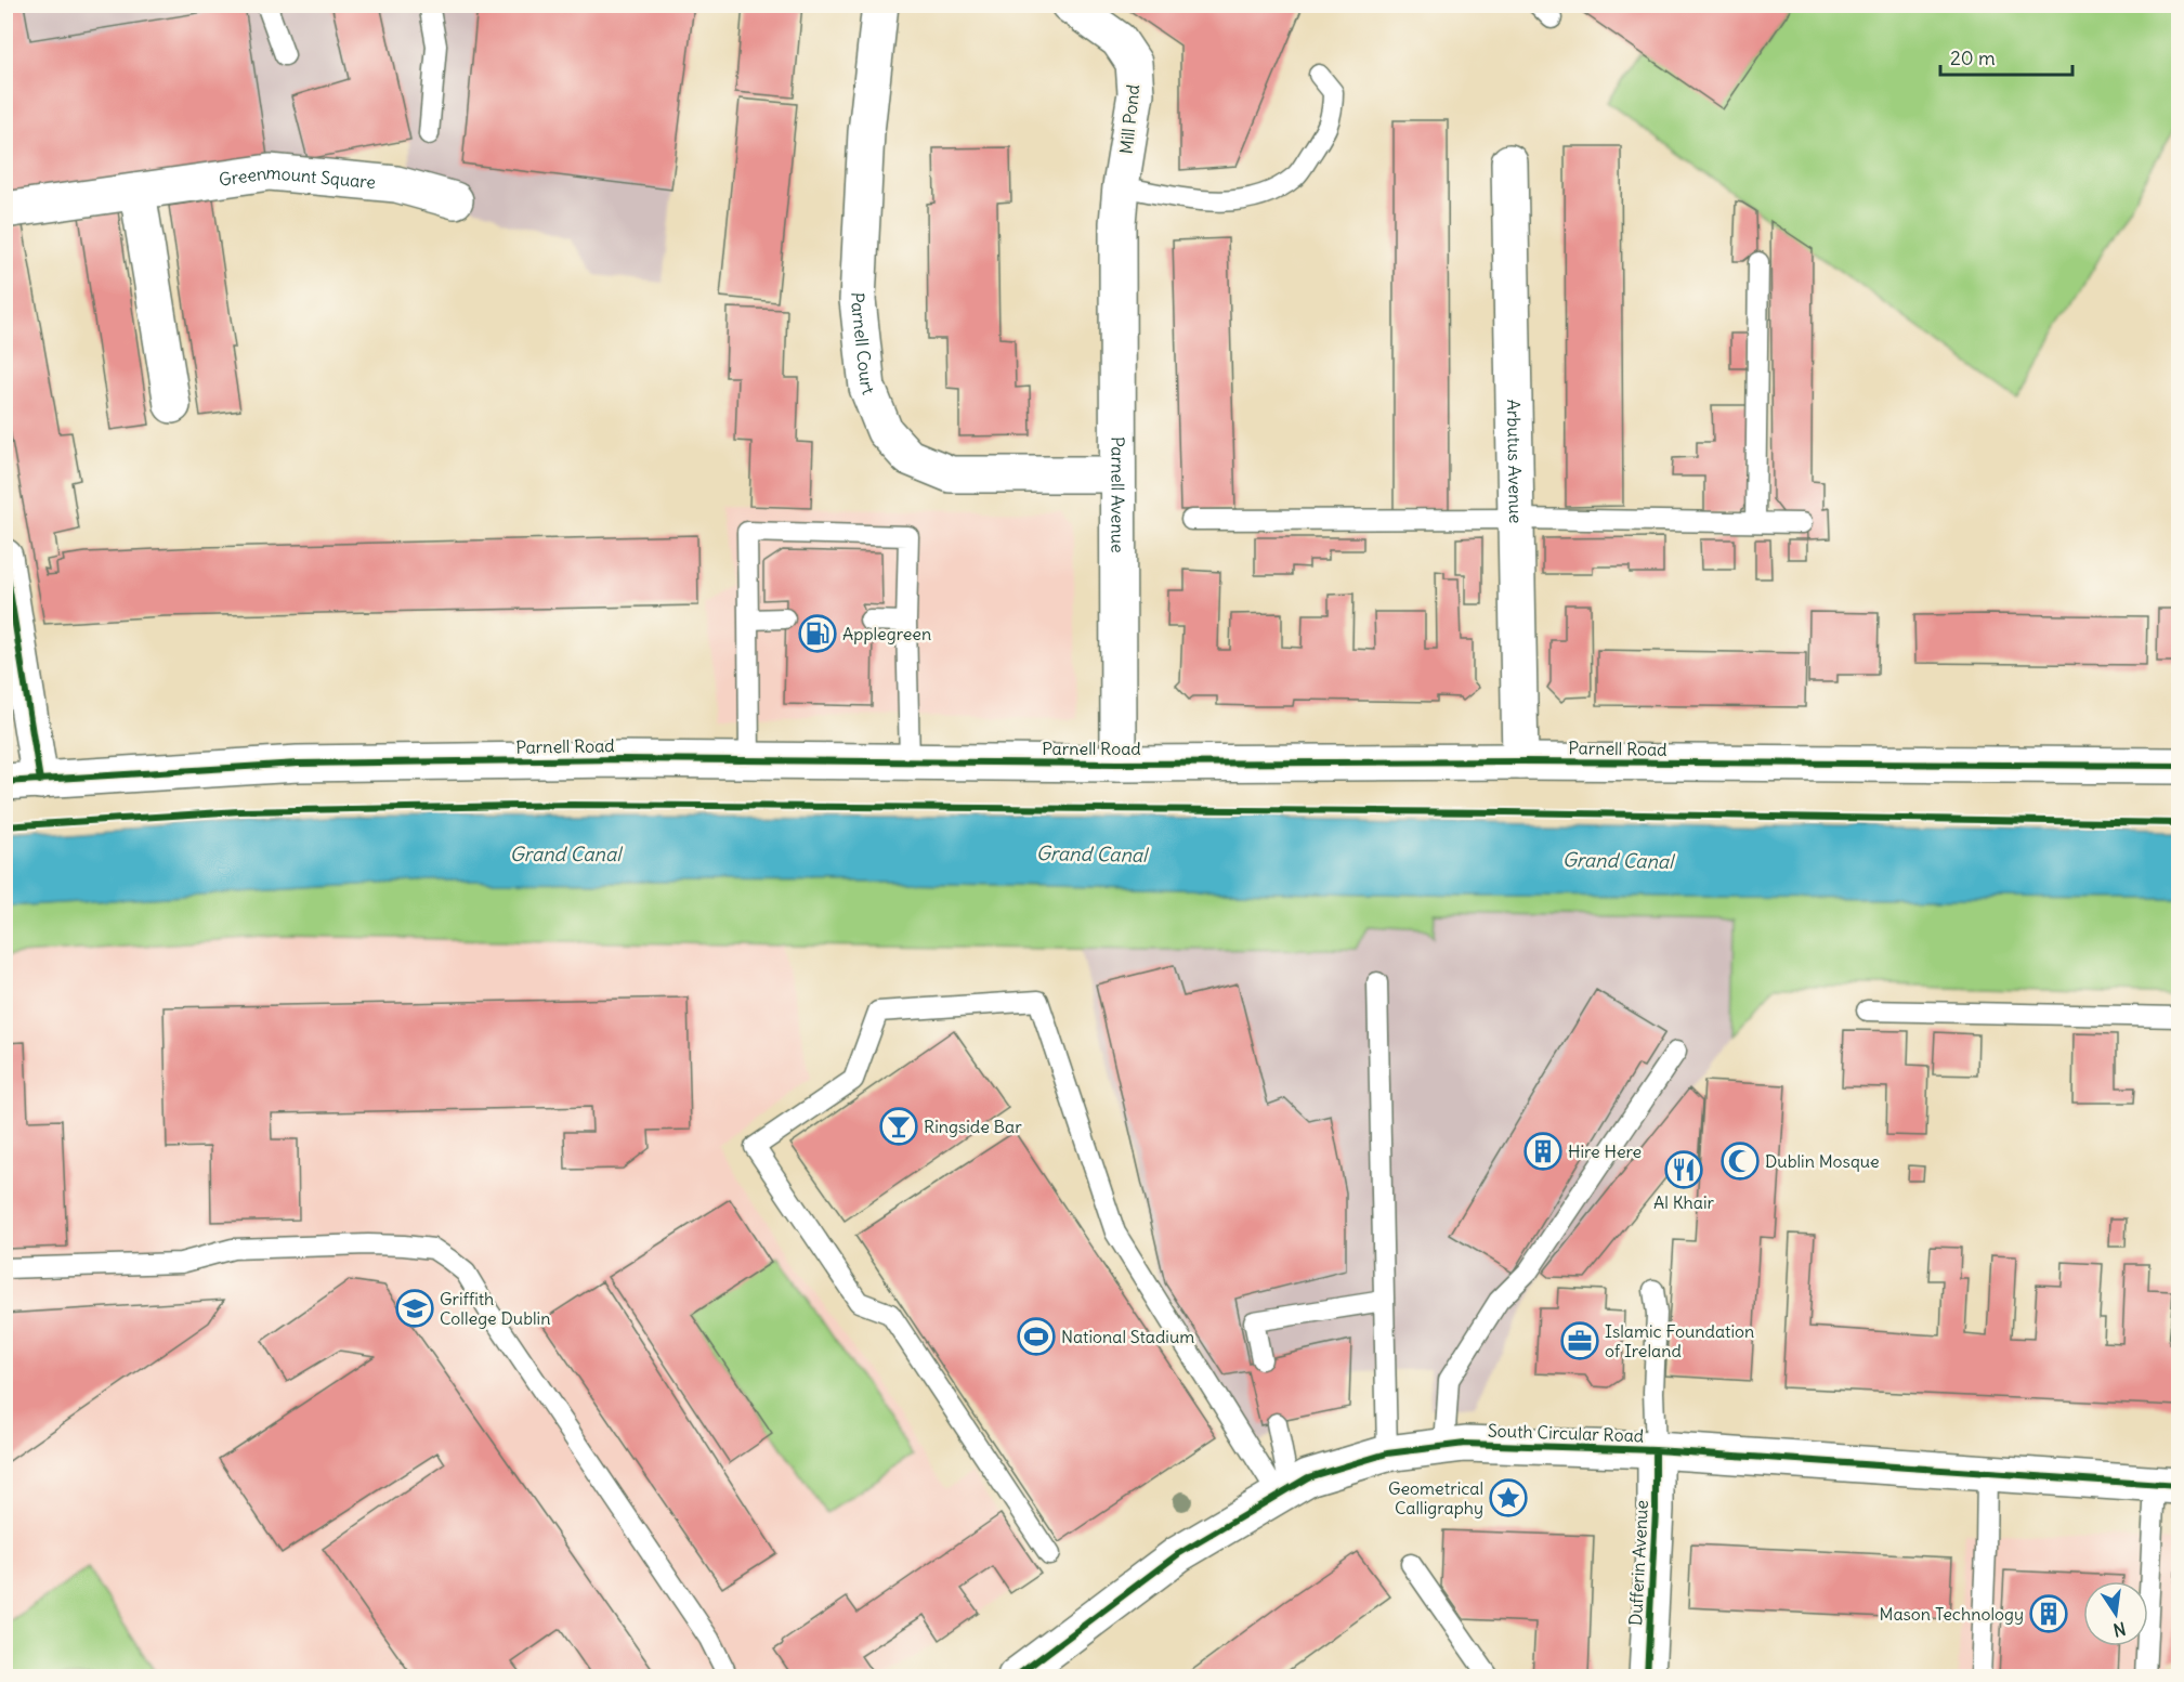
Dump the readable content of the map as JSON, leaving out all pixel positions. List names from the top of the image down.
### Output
{
  "streets": {
    "main road": [
      "Mill Pond",
      "Greenmount Square",
      "Parnell Court",
      "Arbutus Avenue",
      "Parnell Avenue",
      "Parnell Road",
      "South Circular Road",
      "Dufferin Avenue"
    ]
  },
  "crossings": [
    ["Mill Pond", "Parnell Avenue"],
    ["Parnell Court", "Parnell Avenue"],
    ["Arbutus Avenue", "Parnell Road"],
    ["Parnell Avenue", "Parnell Road"],
    ["South Circular Road", "Dufferin Avenue"]
  ],
  "water": ["Grand Canal"],
  "places": {
    "fuel station": ["Applegreen"],
    "bar": ["Ringside Bar"],
    "building": ["Hire Here", "Mason Technology"],
    "mosque": ["Dublin Mosque"],
    "restaurant": ["Al Khair"],
    "school or university": ["Griffith College Dublin"],
    "sports": ["National Stadium"],
    "office": ["Islamic Foundation of Ireland"],
    "place": ["Geometrical Calligraphy"]
  },
  "scale_bar": "20 m",
  "north": "bottom"
}
